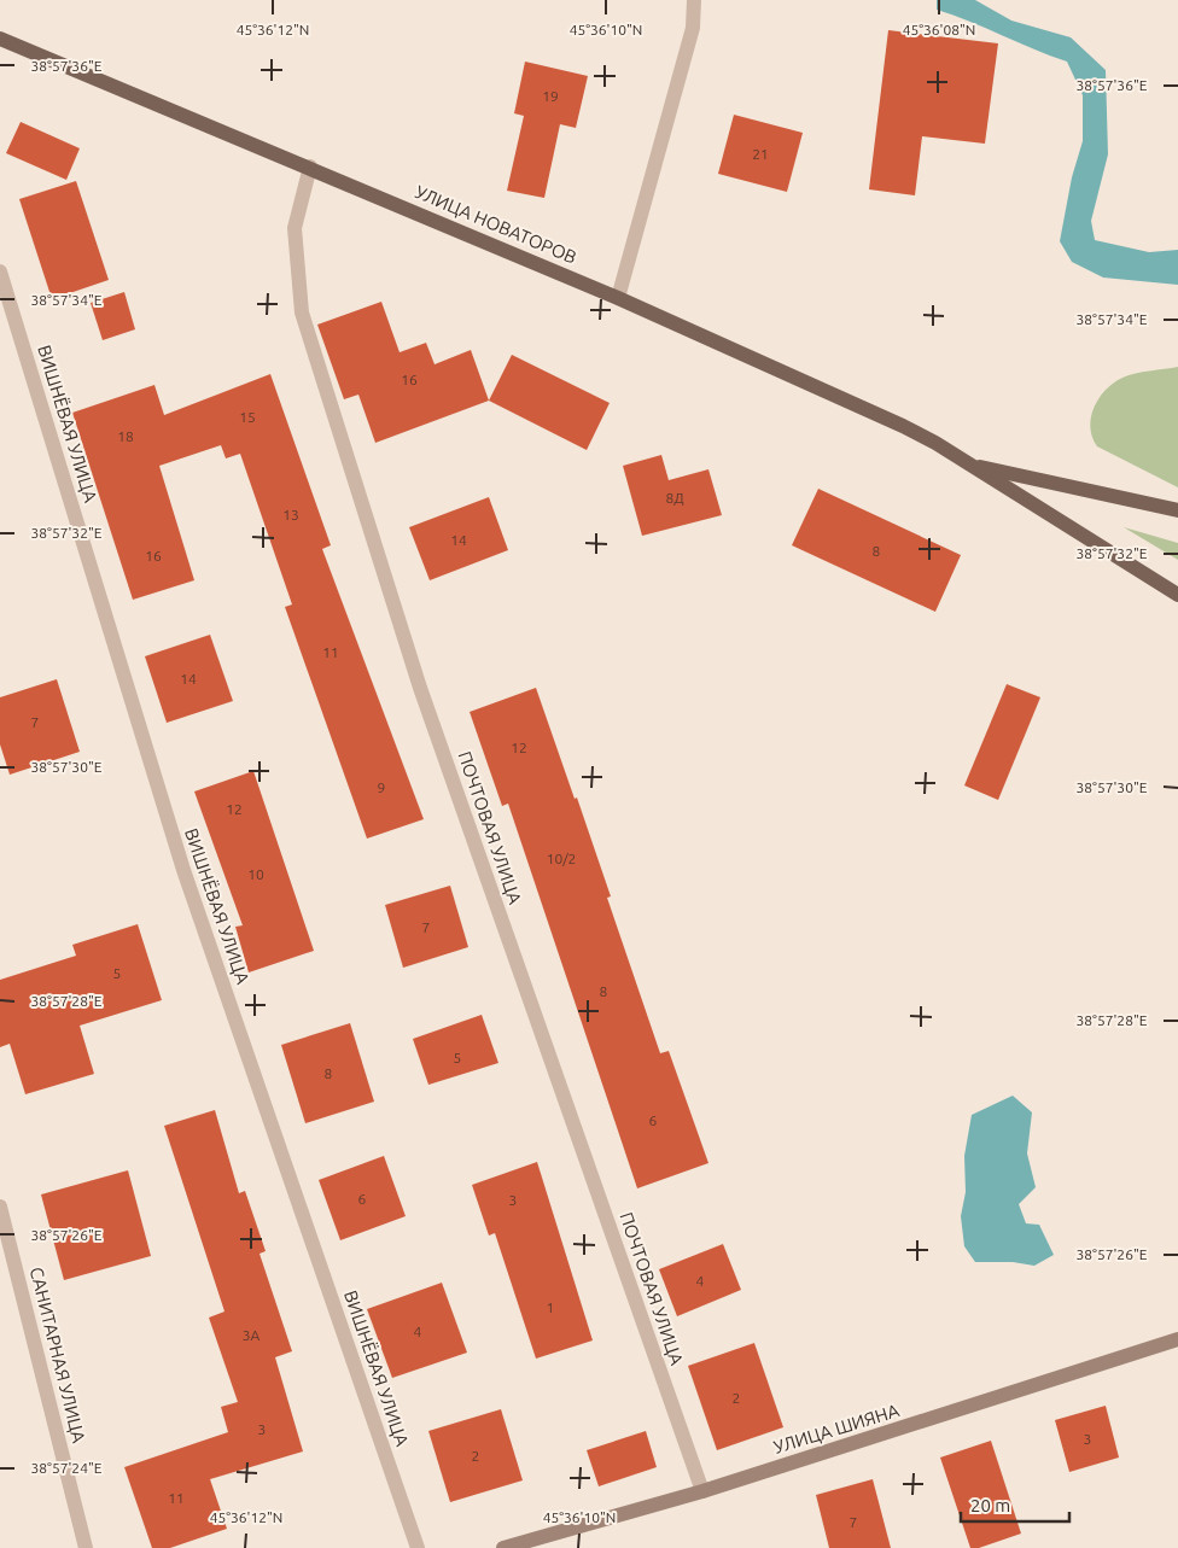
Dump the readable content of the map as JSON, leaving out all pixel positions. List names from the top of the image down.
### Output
{
  "streets": {
    "main road": ["УЛИЦА НОВАТОРОВ"],
    "street": [
      "ВИШНЁВАЯ УЛИЦА",
      "ПОЧТОВАЯ УЛИЦА",
      "САНИТАРНАЯ УЛИЦА",
      "УЛИЦА ШИЯНА"
    ]
  },
  "crossings": [
    ["УЛИЦА НОВАТОРОВ", "ПОЧТОВАЯ УЛИЦА"],
    ["ПОЧТОВАЯ УЛИЦА", "УЛИЦА ШИЯНА"]
  ],
  "house_numbers": [
    "19",
    "21",
    "16",
    "15",
    "18",
    "8Д",
    "13",
    "14",
    "8",
    "16",
    "11",
    "14",
    "7",
    "12",
    "9",
    "12",
    "10/2",
    "10",
    "7",
    "5",
    "8",
    "5",
    "8",
    "6",
    "6",
    "3",
    "4",
    "1",
    "4",
    "3А",
    "2",
    "3",
    "3",
    "2",
    "11",
    "7"
  ],
  "scale_bar": "20 m",
  "coordinates": [
    "45°36'12\"N",
    "45°36'10\"N",
    "45°36'08\"N",
    "38°57'36\"E",
    "38°57'34\"E",
    "38°57'32\"E",
    "38°57'30\"E",
    "38°57'28\"E",
    "38°57'26\"E",
    "38°57'24\"E"
  ]
}
